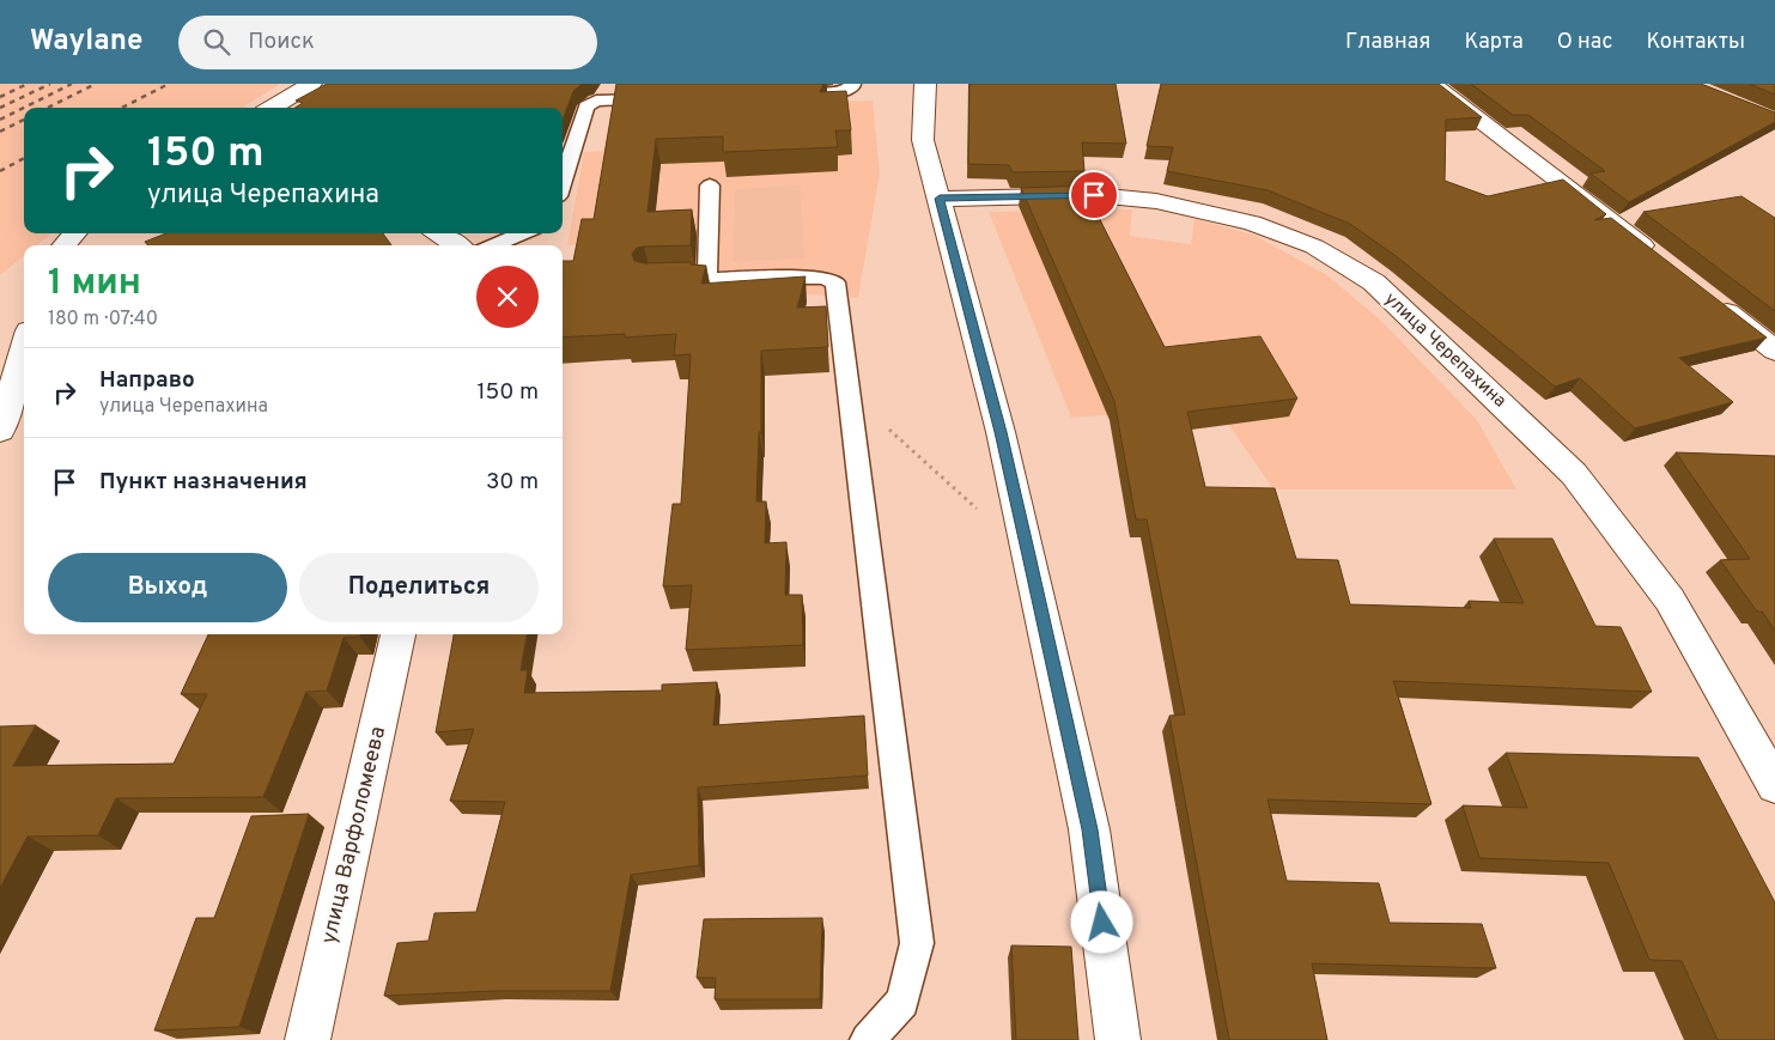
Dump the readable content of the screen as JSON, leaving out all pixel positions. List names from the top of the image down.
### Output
{
  "streets": {
    "street": ["улица Черепахина", "улица Варфоломеева"]
  },
  "page": {
    "header": "Waylane",
    "search": "Поиск",
    "nav": [
      "Главная",
      "Карта",
      "О нас",
      "Контакты"
    ],
    "turn": ["150 m", "улица Черепахина"],
    "heading": ["1 мин", "180 m · 07:40"],
    "list": [
      {
        "name": "Направо",
        "note": "улица Черепахина",
        "value": "150 m"
      },
      {
        "name": "Пункт назначения",
        "value": "30 m"
      }
    ],
    "buttons": ["Выход", "Поделиться"]
  }
}
